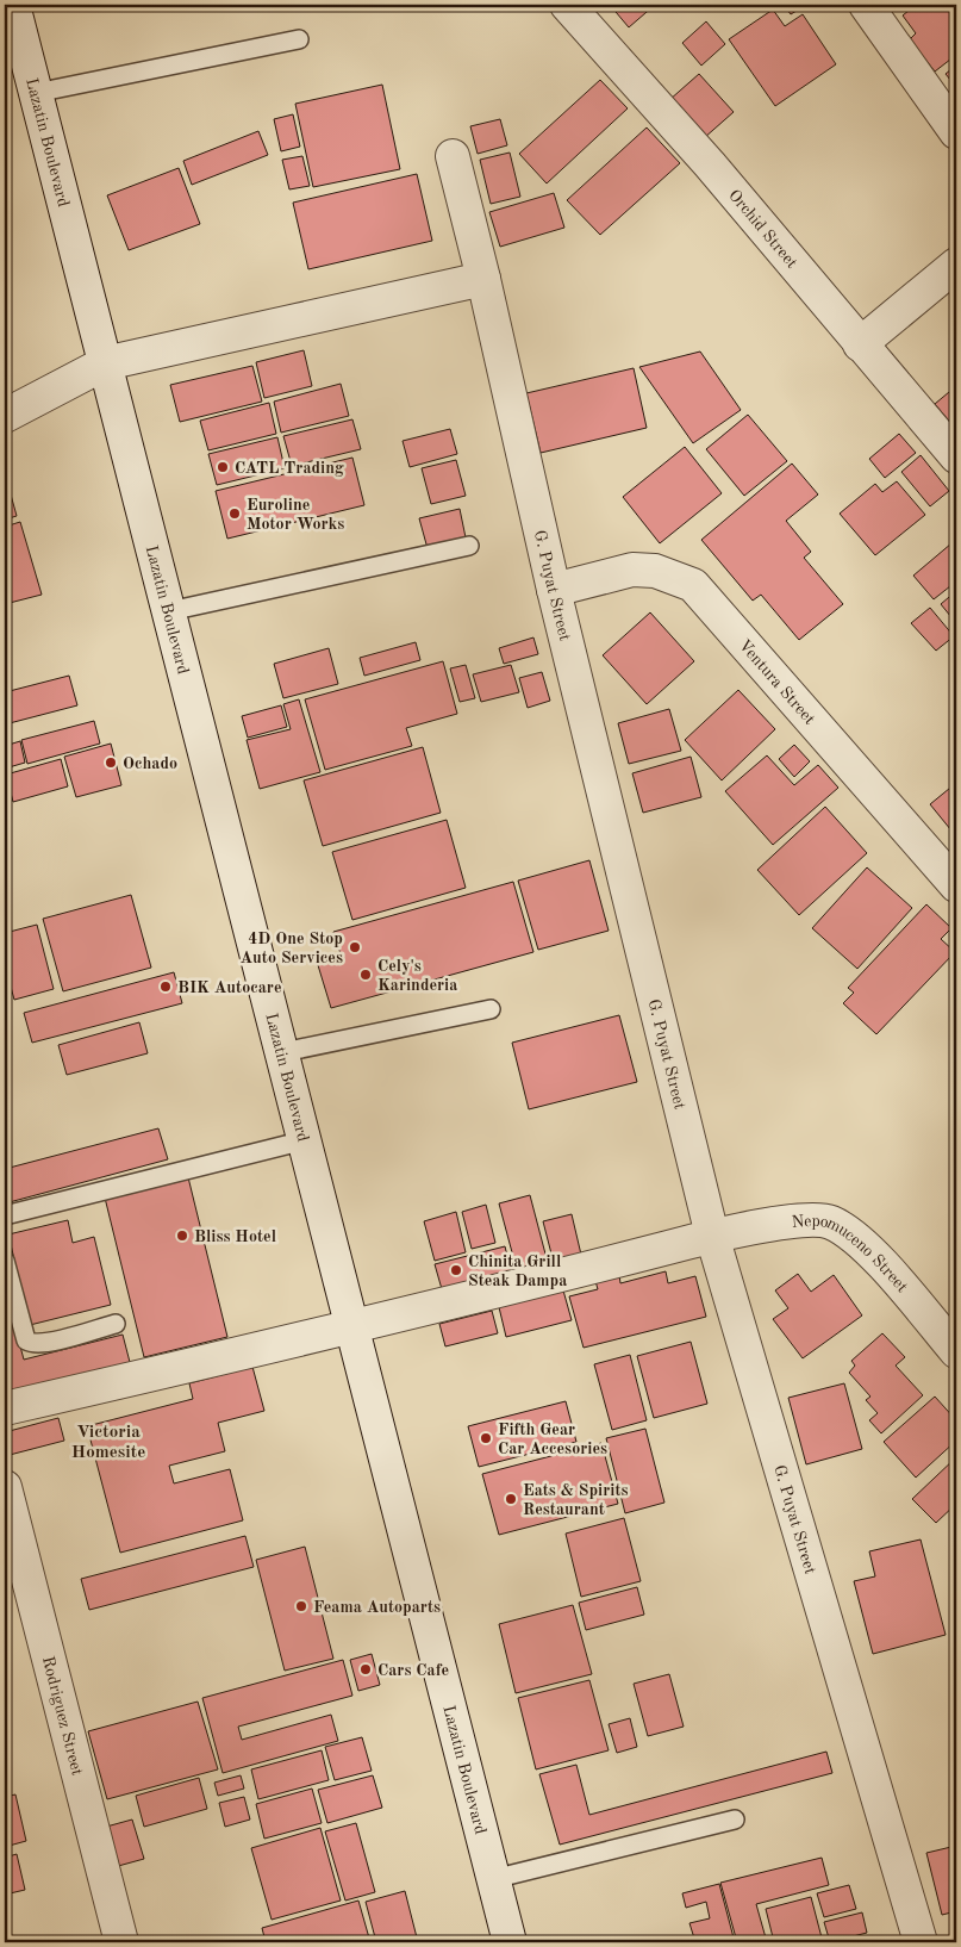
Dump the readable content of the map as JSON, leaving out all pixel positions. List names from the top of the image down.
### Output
{
  "streets": {
    "street": [
      "Lazatin Boulevard",
      "Orchid Street",
      "G. Puyat Street",
      "Ventura Street",
      "Nepomuceno Street",
      "Rodriguez Street"
    ]
  },
  "crossings": [
    ["Lazatin Boulevard", "Nepomuceno Street"],
    ["G. Puyat Street", "Ventura Street"],
    ["G. Puyat Street", "Nepomuceno Street"]
  ],
  "districts": ["Victoria Homesite"],
  "places": [
    "CATL Trading",
    "Euroline Motor Works",
    "Ochado",
    "4D One Stop Auto Services",
    "Cely's Karinderia",
    "BIK Autocare",
    "Bliss Hotel",
    "Chinita Grill Steak Dampa",
    "Fifth Gear Car Accesories",
    "Eats & Spirits Restaurant",
    "Feama Autoparts",
    "Cars Cafe"
  ]
}
